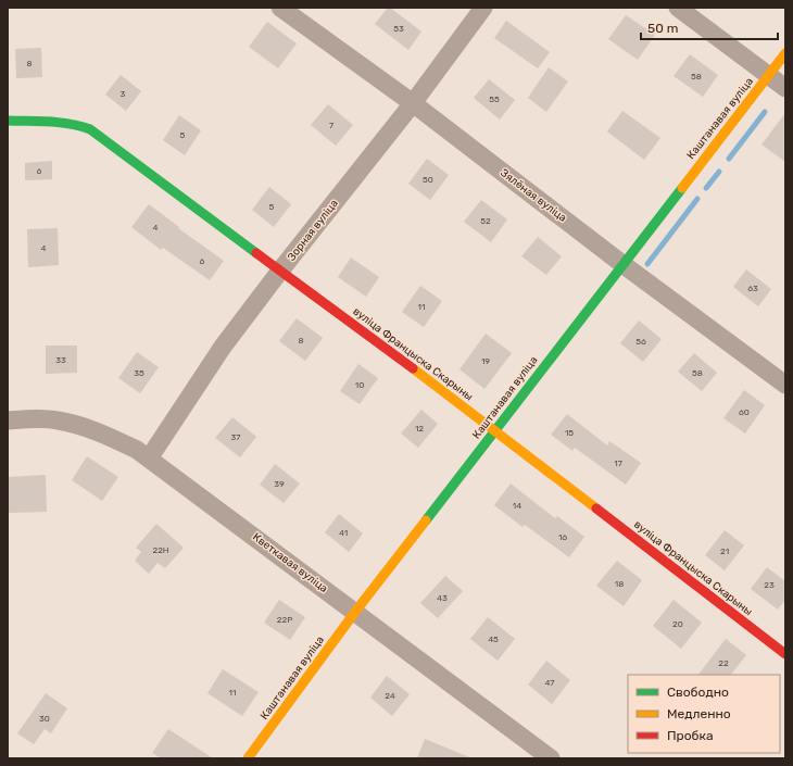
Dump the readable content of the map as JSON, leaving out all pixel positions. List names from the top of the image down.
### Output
{
  "streets": {
    "street": [
      "Каштанавая вуліца",
      "Зялёная вуліца",
      "Зорная вуліца",
      "вуліца Францыска Скарыны",
      "Кветкавая вуліца"
    ]
  },
  "crossings": [
    ["Каштанавая вуліца", "Зялёная вуліца"],
    ["Каштанавая вуліца", "вуліца Францыска Скарыны"],
    ["Каштанавая вуліца", "Кветкавая вуліца"],
    ["Зялёная вуліца", "Зорная вуліца"],
    ["Зорная вуліца", "вуліца Францыска Скарыны"],
    ["Зорная вуліца", "Кветкавая вуліца"]
  ],
  "house_numbers": [
    "53",
    "8",
    "58",
    "3",
    "55",
    "7",
    "5",
    "6",
    "50",
    "5",
    "52",
    "4",
    "4",
    "6",
    "63",
    "11",
    "8",
    "56",
    "33",
    "19",
    "35",
    "58",
    "10",
    "60",
    "12",
    "15",
    "37",
    "17",
    "39",
    "14",
    "41",
    "16",
    "22Н",
    "21",
    "18",
    "23",
    "43",
    "22Р",
    "20",
    "45",
    "22",
    "47",
    "11",
    "24",
    "30"
  ],
  "legend": ["Свободно", "Медленно", "Пробка"],
  "scale_bar": "50 m"
}
